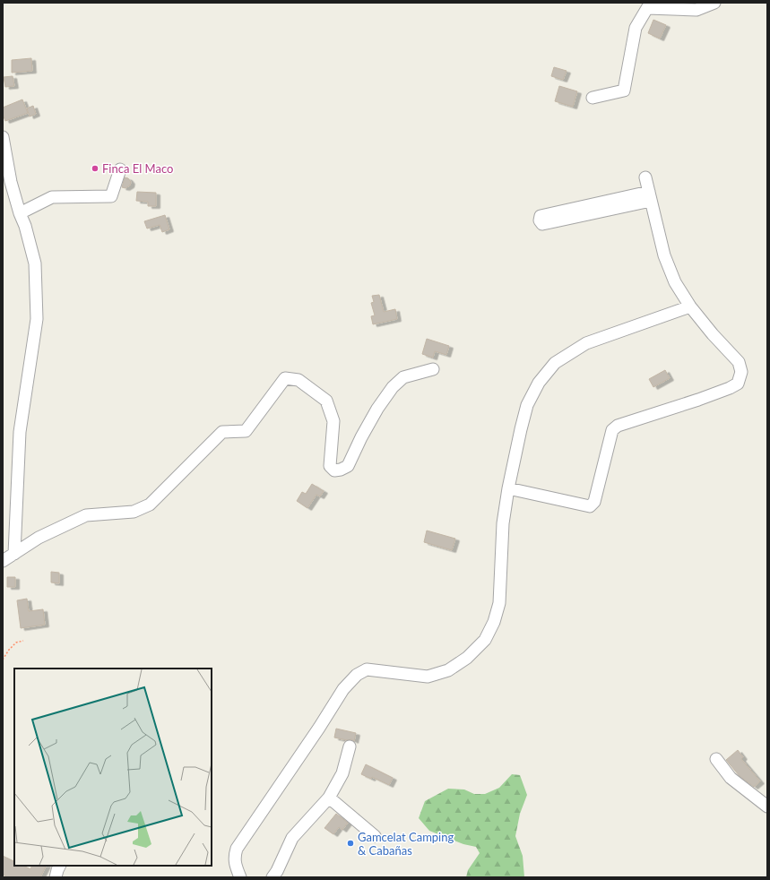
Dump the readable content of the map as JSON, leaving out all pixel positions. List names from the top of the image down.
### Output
{
  "places": ["Finca El Maco", "Gamcelat Camping & Cabañas"]
}
